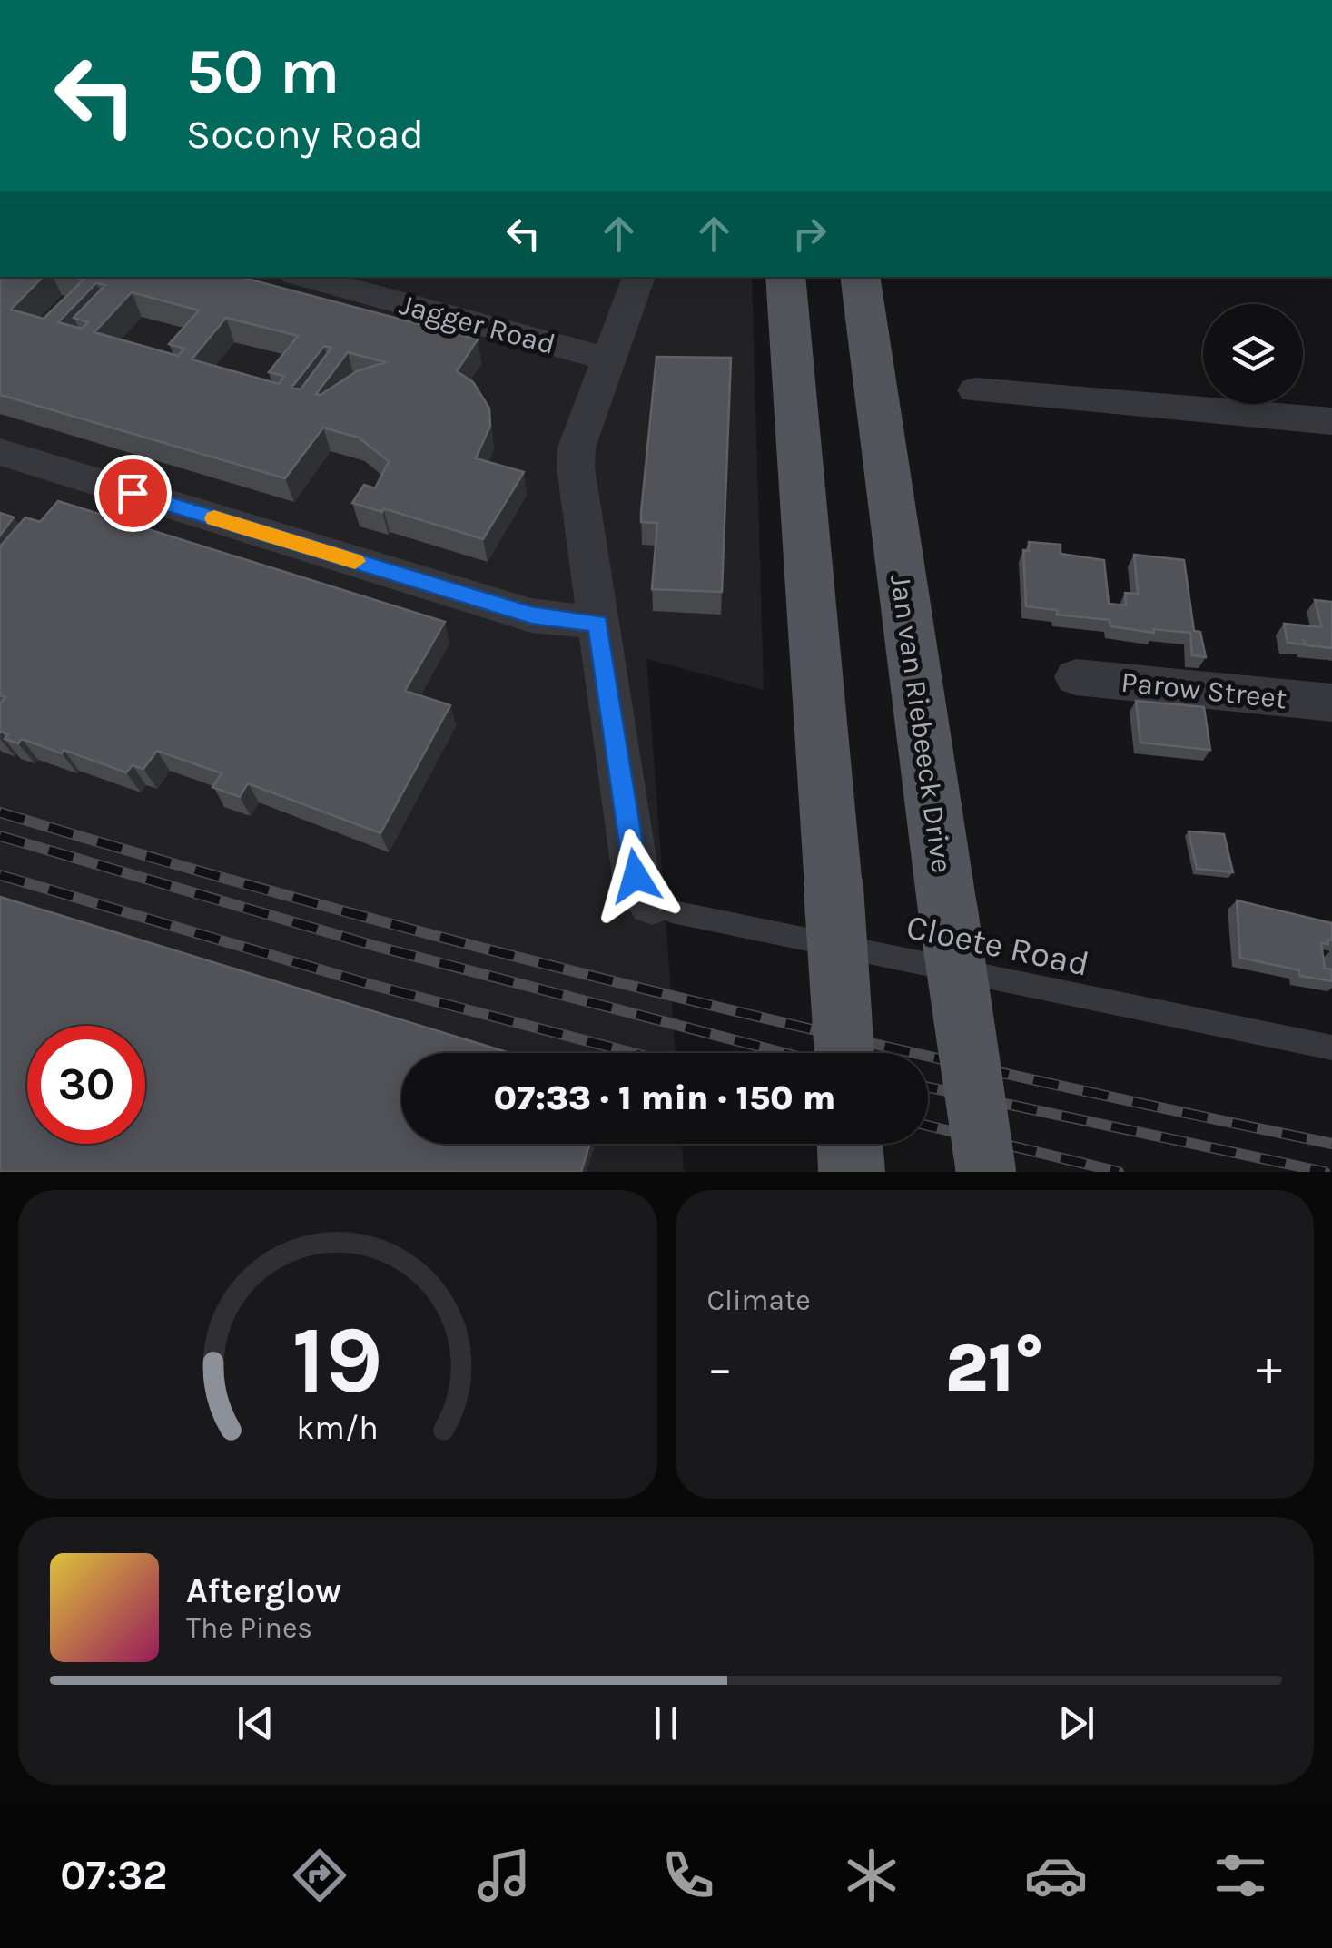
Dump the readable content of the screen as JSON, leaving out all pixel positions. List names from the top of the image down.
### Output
{
  "streets": {
    "main road": ["Jan van Riebeeck Drive"],
    "street": ["Jagger Road", "Parow Street"],
    "lane": ["Cloete Road"]
  },
  "page": {
    "turn": ["50 m", "Socony Road"],
    "limit": "30",
    "trip": "07:33 · 1 min · 150 m",
    "tile": "Climate",
    "heat": ["−", "21°", "+"],
    "song": ["Afterglow", "The Pines"],
    "tabs": "07:32",
    "gauge": ["19", "km/h"]
  }
}
